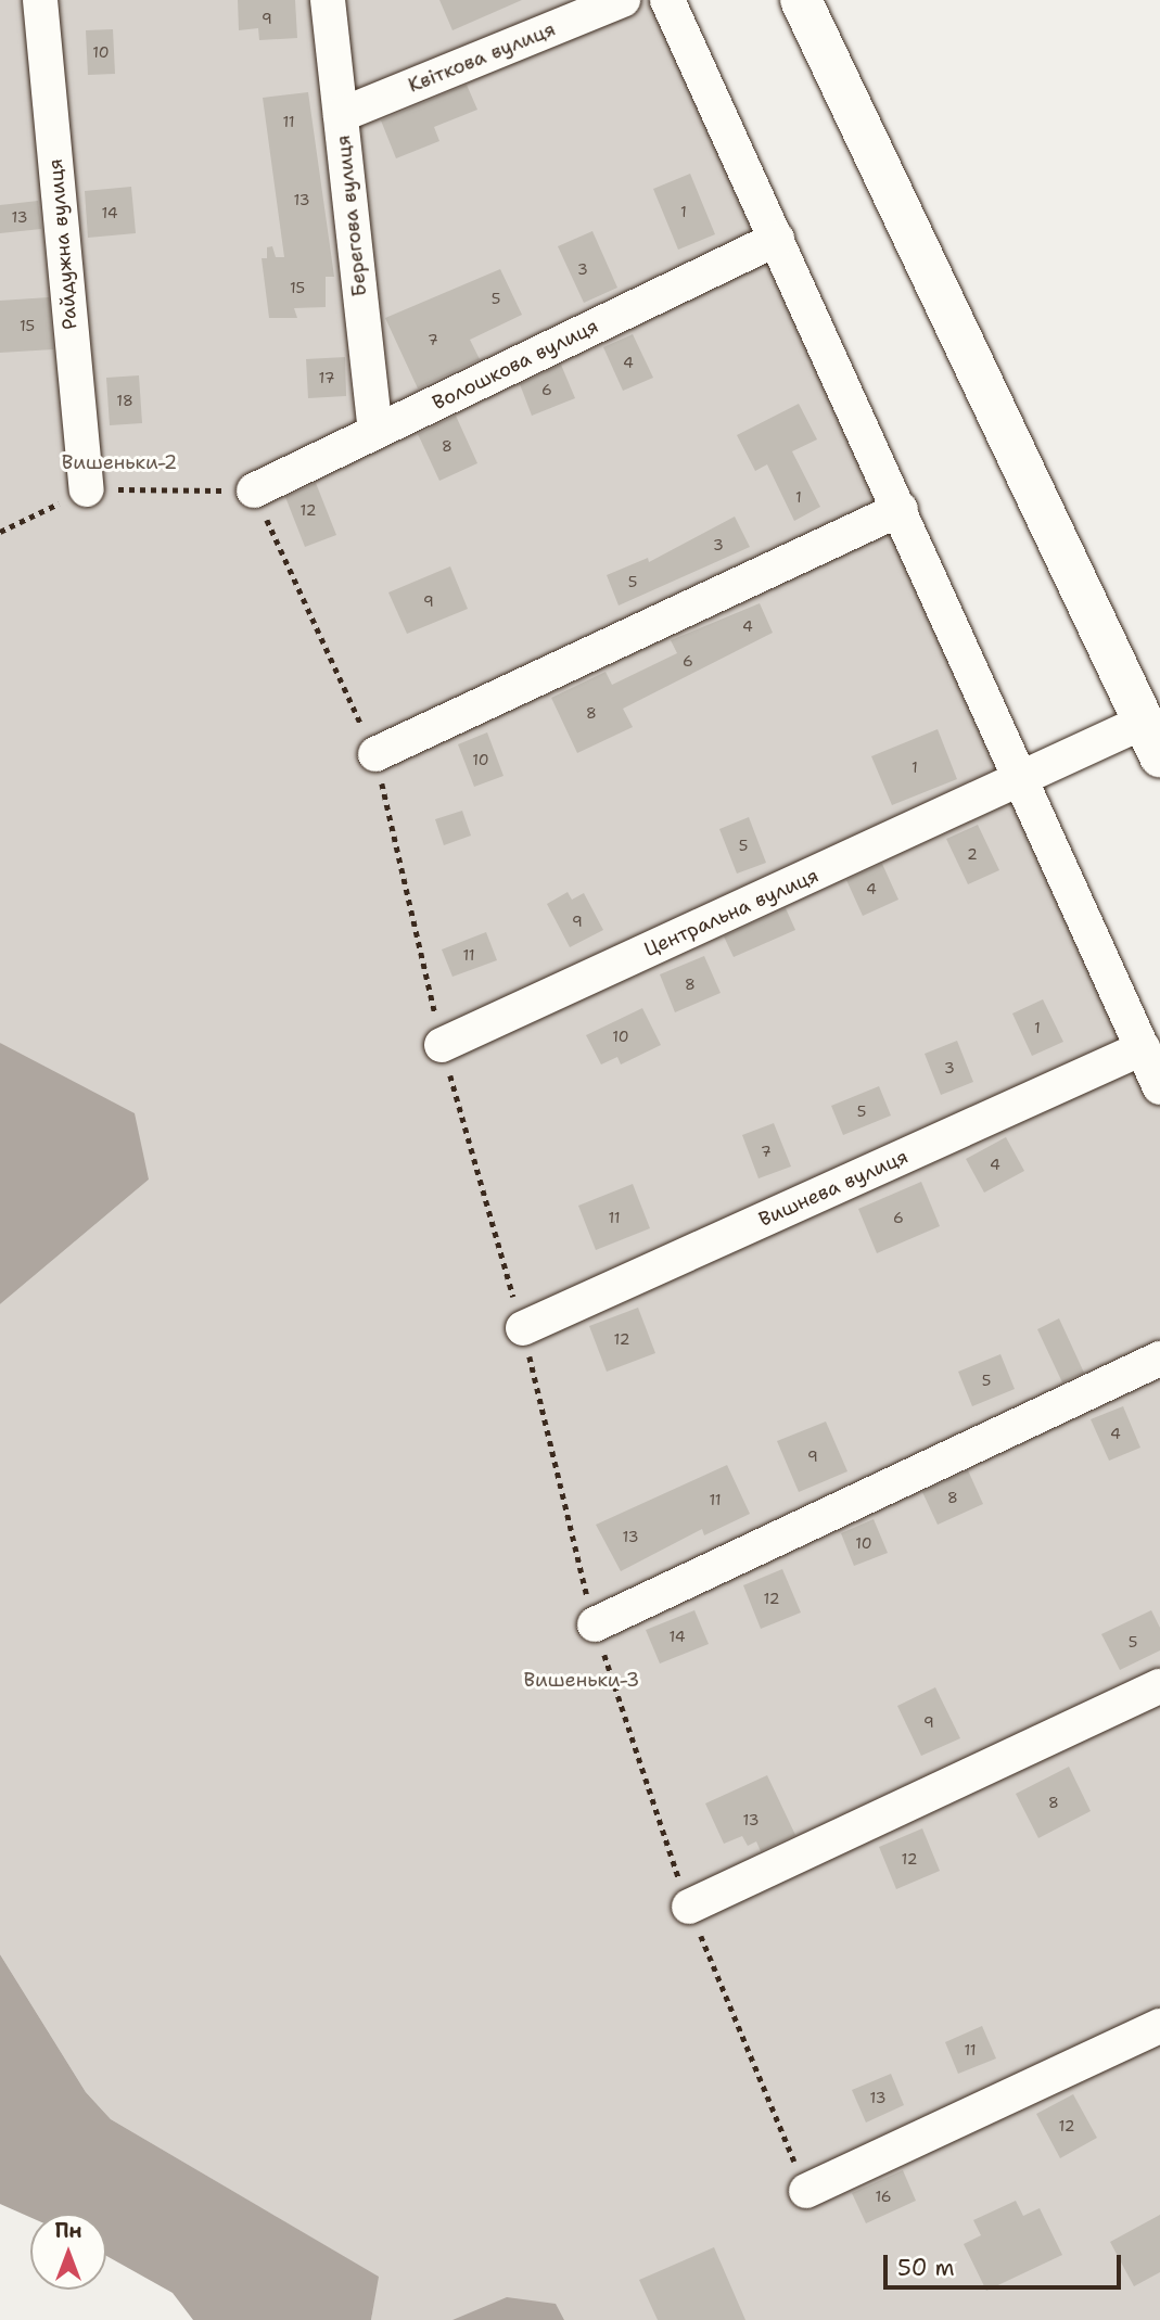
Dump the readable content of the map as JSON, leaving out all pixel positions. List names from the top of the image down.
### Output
{
  "streets": {
    "street": [
      "Квіткова вулиця",
      "Берегова вулиця",
      "Райдужна вулиця",
      "Волошкова вулиця",
      "Центральна вулиця",
      "Вишнева вулиця"
    ]
  },
  "crossings": [
    ["Квіткова вулиця", "Берегова вулиця"],
    ["Берегова вулиця", "Волошкова вулиця"]
  ],
  "parks": ["Вишеньки-2", "Вишеньки-3"],
  "house_numbers": [
    "9",
    "10",
    "11",
    "13",
    "1",
    "14",
    "13",
    "3",
    "15",
    "5",
    "15",
    "7",
    "4",
    "17",
    "6",
    "18",
    "8",
    "1",
    "12",
    "3",
    "5",
    "9",
    "4",
    "6",
    "8",
    "10",
    "1",
    "5",
    "2",
    "4",
    "9",
    "11",
    "8",
    "1",
    "10",
    "3",
    "5",
    "7",
    "4",
    "11",
    "6",
    "12",
    "5",
    "4",
    "9",
    "8",
    "11",
    "13",
    "10",
    "12",
    "14",
    "5",
    "9",
    "8",
    "13",
    "12",
    "11",
    "13",
    "12",
    "16"
  ],
  "scale_bar": "50 m",
  "north": "top"
}
